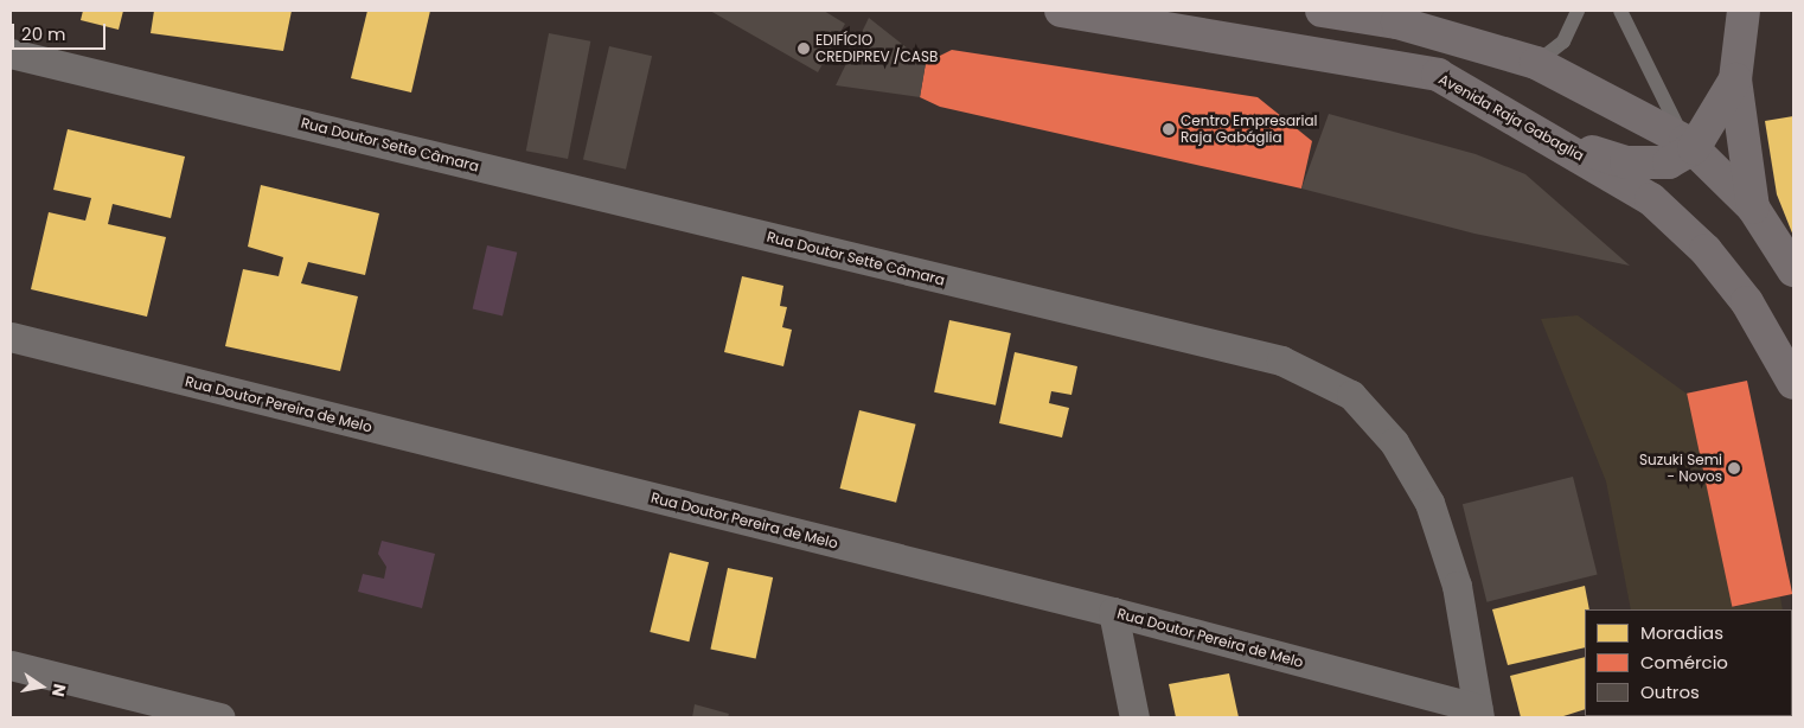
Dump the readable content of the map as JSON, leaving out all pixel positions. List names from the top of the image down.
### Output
{
  "streets": {
    "main road": ["Avenida Raja Gabaglia"],
    "street": ["Rua Doutor Sette Câmara", "Rua Doutor Pereira de Melo"]
  },
  "crossings": [
    ["Rua Doutor Sette Câmara", "Rua Doutor Pereira de Melo"]
  ],
  "places": ["EDIFÍCIO CREDIPREV /CASB", "Centro Empresarial Raja Gabáglia", "Suzuki Semi - Novos"],
  "legend": ["Moradias", "Comércio", "Outros"],
  "scale_bar": "20 m",
  "north": "right"
}
